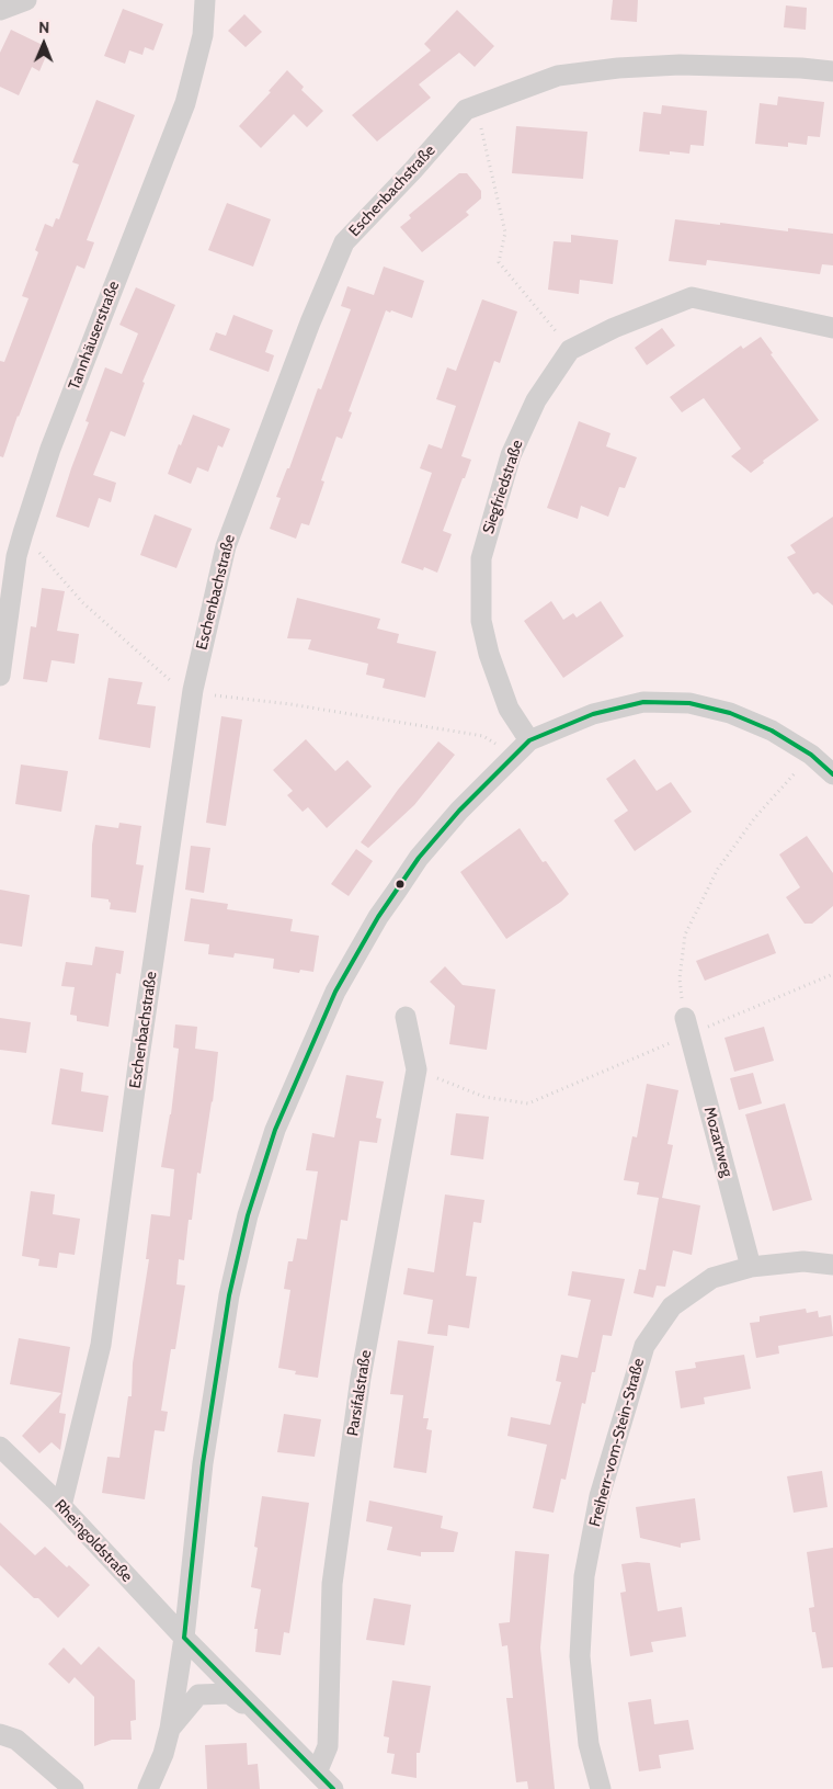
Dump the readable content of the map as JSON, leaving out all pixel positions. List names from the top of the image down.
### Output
{
  "streets": {
    "street": [
      "Eschenbachstraße",
      "Tannhäuserstraße",
      "Siegfriedstraße",
      "Mozartweg",
      "Parsifalstraße",
      "Freiherr-vom-Stein-Straße",
      "Rheingoldstraße"
    ]
  },
  "crossings": [
    ["Eschenbachstraße", "Rheingoldstraße"],
    ["Mozartweg", "Freiherr-vom-Stein-Straße"]
  ],
  "north": "top"
}
